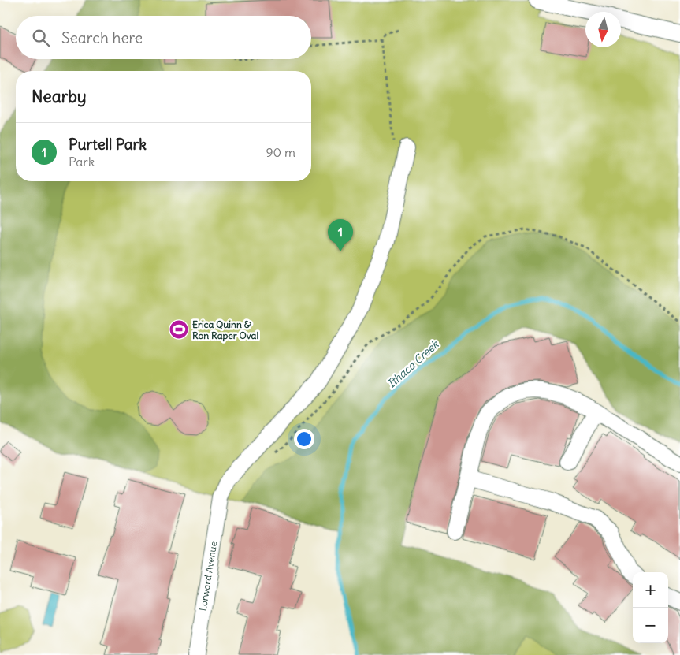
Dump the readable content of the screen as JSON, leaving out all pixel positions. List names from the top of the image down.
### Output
{
  "streets": {
    "street": ["Lorward Avenue"]
  },
  "water": ["Ithaca Creek"],
  "places": {
    "sports": ["Erica Quinn & Ron Raper Oval"]
  },
  "north": "bottom",
  "page": {
    "search": "Search here",
    "heading": "Nearby",
    "list": [
      {
        "mark": "1",
        "name": "Purtell Park",
        "note": "Park",
        "value": "90 m"
      }
    ],
    "pins": "1",
    "map_buttons": ["+", "−"]
  }
}
